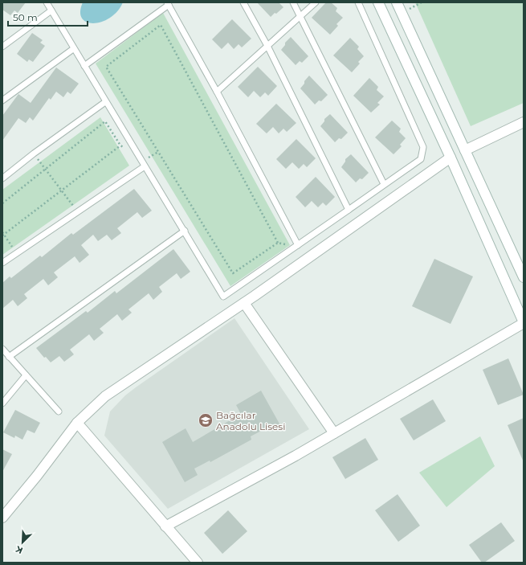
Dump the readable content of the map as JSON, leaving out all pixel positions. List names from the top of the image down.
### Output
{
  "places": {
    "school or university": ["Bağcılar Anadolu Lisesi"]
  },
  "scale_bar": "50 m",
  "north": "bottom left"
}
